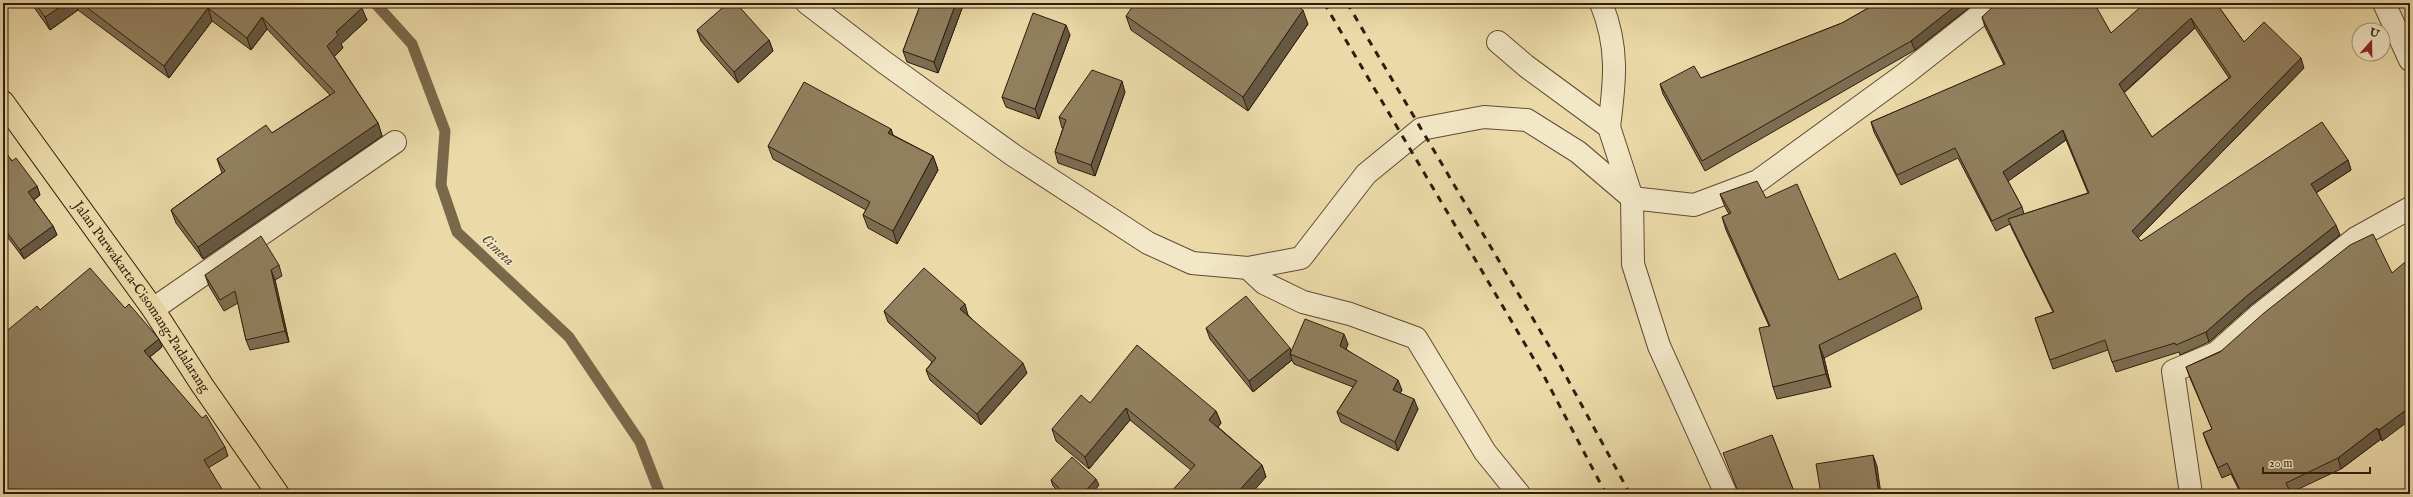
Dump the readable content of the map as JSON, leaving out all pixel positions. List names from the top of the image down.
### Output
{
  "streets": {
    "highway": ["Jalan Purwakarta–Cisomang–Padalarang"]
  },
  "water": ["Cimeta"],
  "scale_bar": "20 m",
  "north": "top"
}
